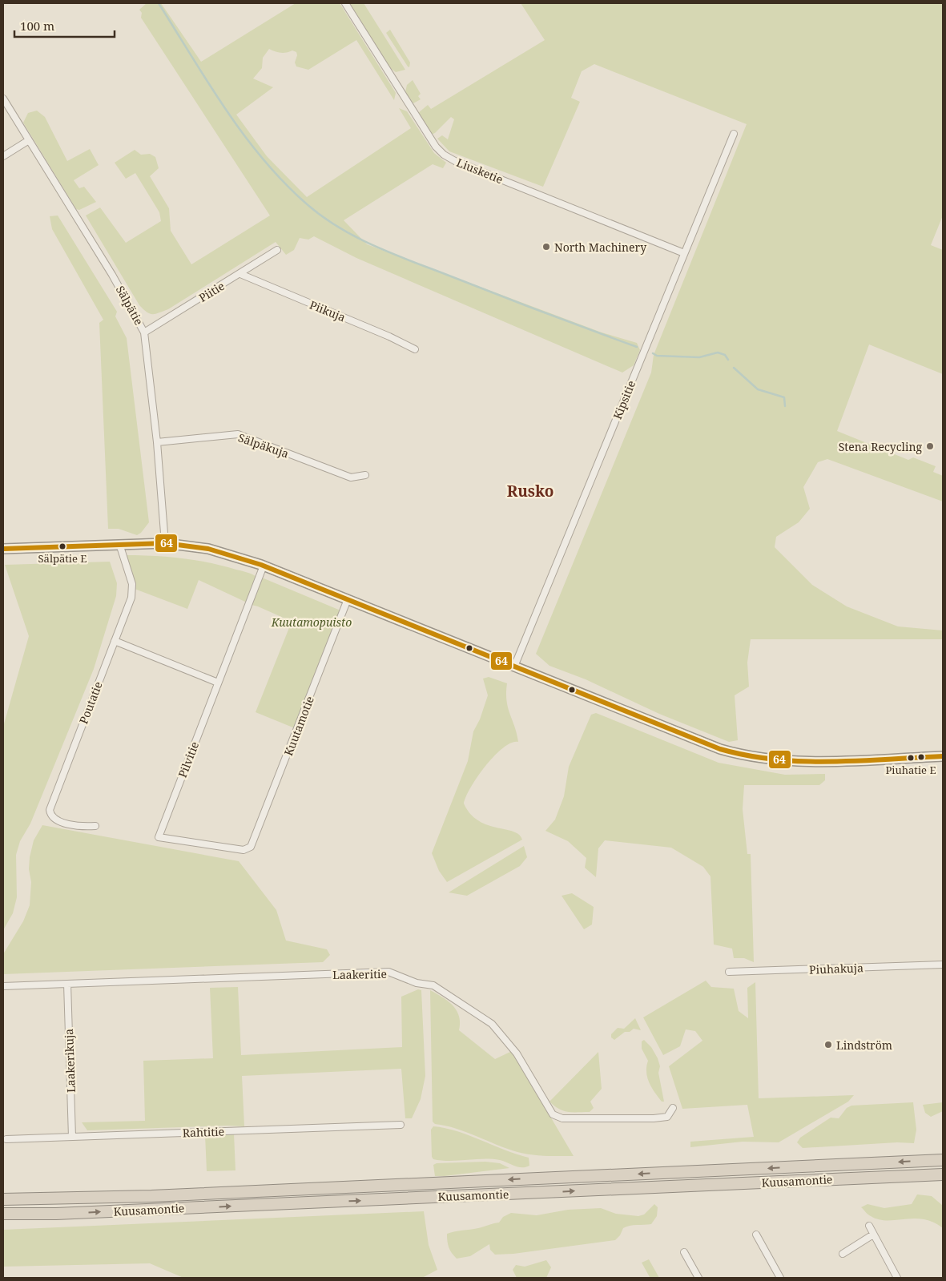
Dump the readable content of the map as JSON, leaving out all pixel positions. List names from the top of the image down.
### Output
{
  "streets": {
    "highway": ["Kuusamontie"],
    "street": [
      "Liusketie",
      "Piitie",
      "Sälpätie",
      "Piikuja",
      "Kipsitie",
      "Sälpäkuja",
      "Poutatie",
      "Kuutamotie",
      "Pilvitie",
      "Piuhakuja",
      "Laakeritie",
      "Laakerikuja",
      "Rahtitie"
    ]
  },
  "crossings": [
    ["Liusketie", "Kipsitie"],
    ["Piitie", "Sälpätie"],
    ["Piitie", "Piikuja"],
    ["Sälpätie", "Sälpäkuja"],
    ["Kuutamotie", "Pilvitie"],
    ["Laakeritie", "Laakerikuja"],
    ["Laakerikuja", "Rahtitie"]
  ],
  "districts": ["Rusko"],
  "parks": ["Kuutamopuisto"],
  "places": [
    "North Machinery",
    "Stena Recycling",
    "Sälpätie E",
    "Piuhatie E",
    "Lindström"
  ],
  "lines": ["transit line 64"],
  "scale_bar": "100 m"
}
